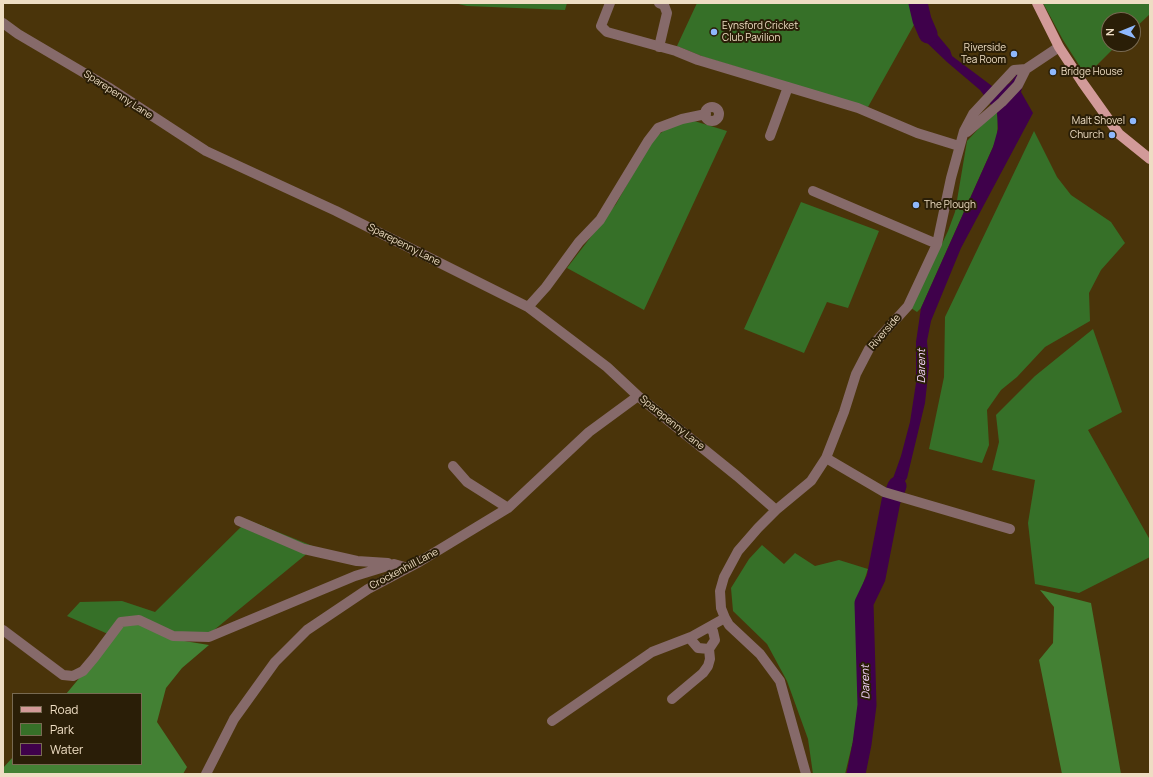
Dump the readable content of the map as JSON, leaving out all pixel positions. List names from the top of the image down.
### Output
{
  "streets": {
    "street": ["Sparepenny Lane", "Riverside", "Crockenhill Lane"]
  },
  "crossings": [
    ["Sparepenny Lane", "Riverside"],
    ["Sparepenny Lane", "Crockenhill Lane"]
  ],
  "water": ["Darent"],
  "places": [
    "Eynsford Cricket Club Pavilion",
    "Riverside Tea Room",
    "Bridge House",
    "Malt Shovel",
    "Church",
    "The Plough"
  ],
  "legend": ["Road", "Park", "Water"],
  "north": "left"
}
